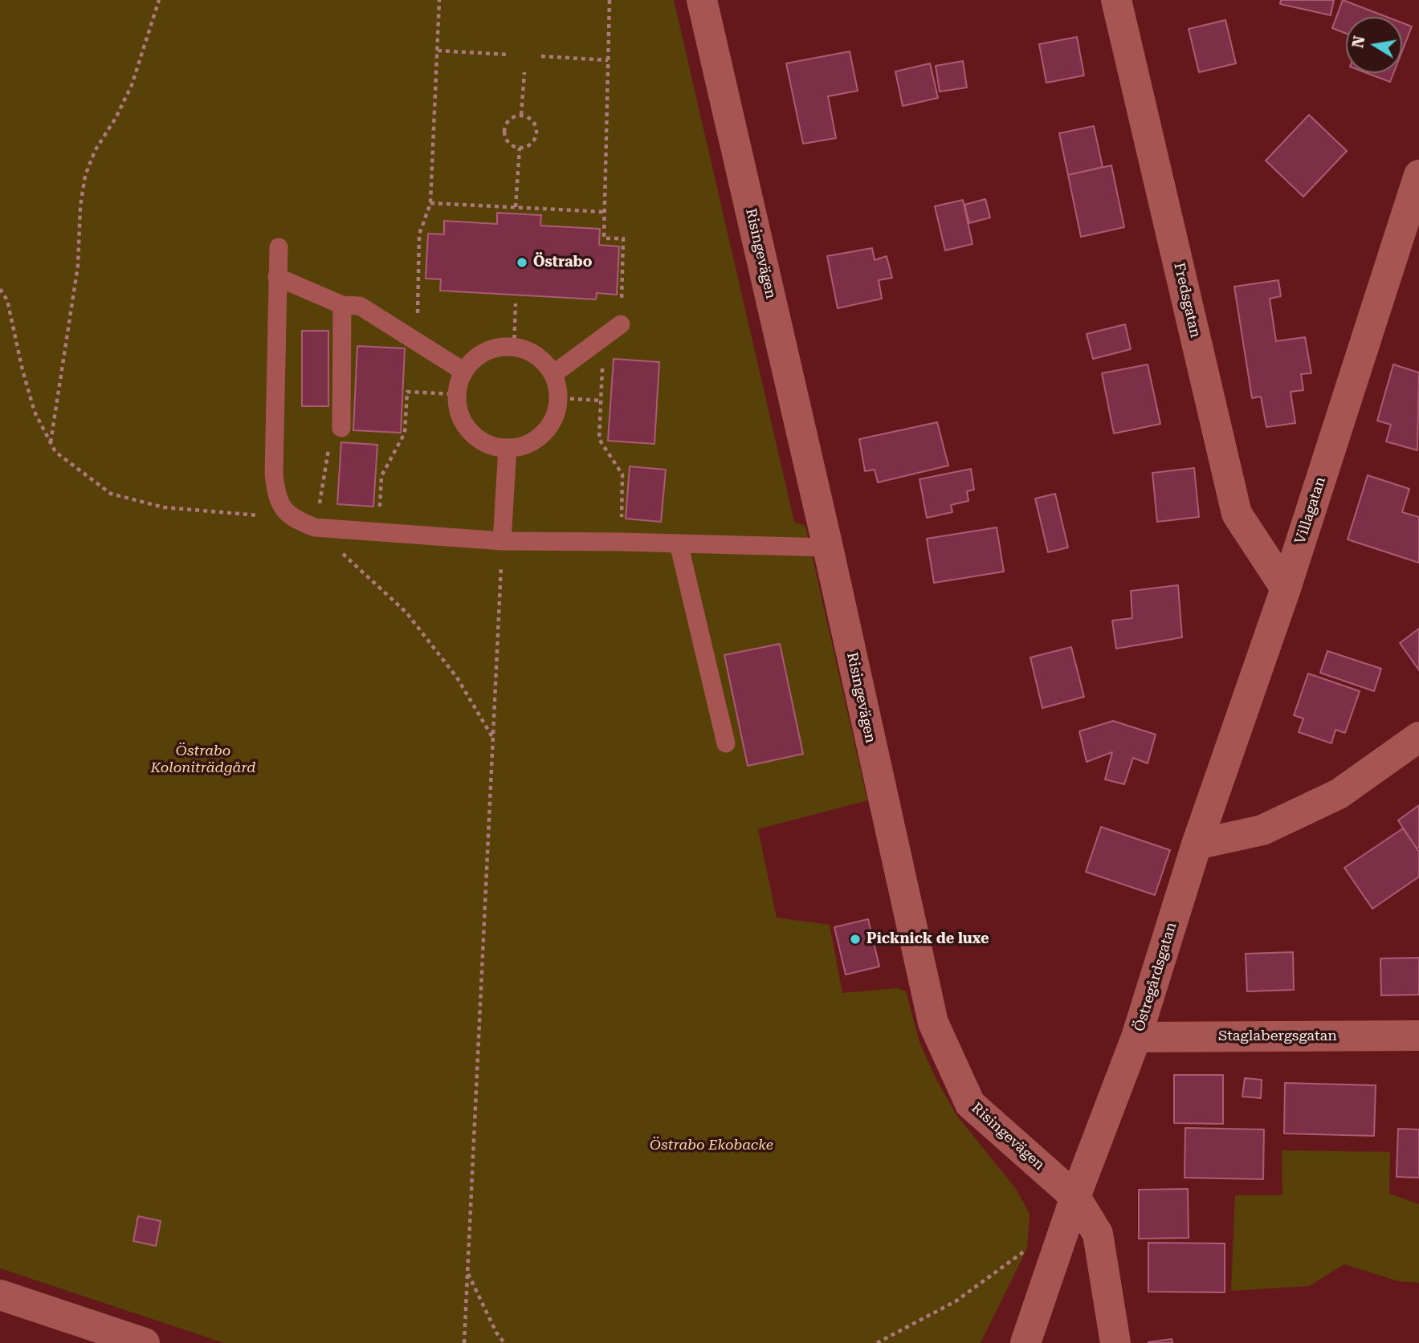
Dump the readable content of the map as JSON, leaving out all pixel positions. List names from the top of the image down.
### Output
{
  "streets": {
    "street": [
      "Risingevägen",
      "Fredsgatan",
      "Villagatan",
      "Östregårdsgatan",
      "Staglabergsgatan"
    ]
  },
  "crossings": [
    ["Risingevägen", "Östregårdsgatan"],
    ["Fredsgatan", "Villagatan"],
    ["Villagatan", "Östregårdsgatan"],
    ["Östregårdsgatan", "Staglabergsgatan"]
  ],
  "parks": ["Östrabo Koloniträdgård", "Östrabo Ekobacke"],
  "places": ["Östrabo", "Picknick de luxe"],
  "north": "left"
}
